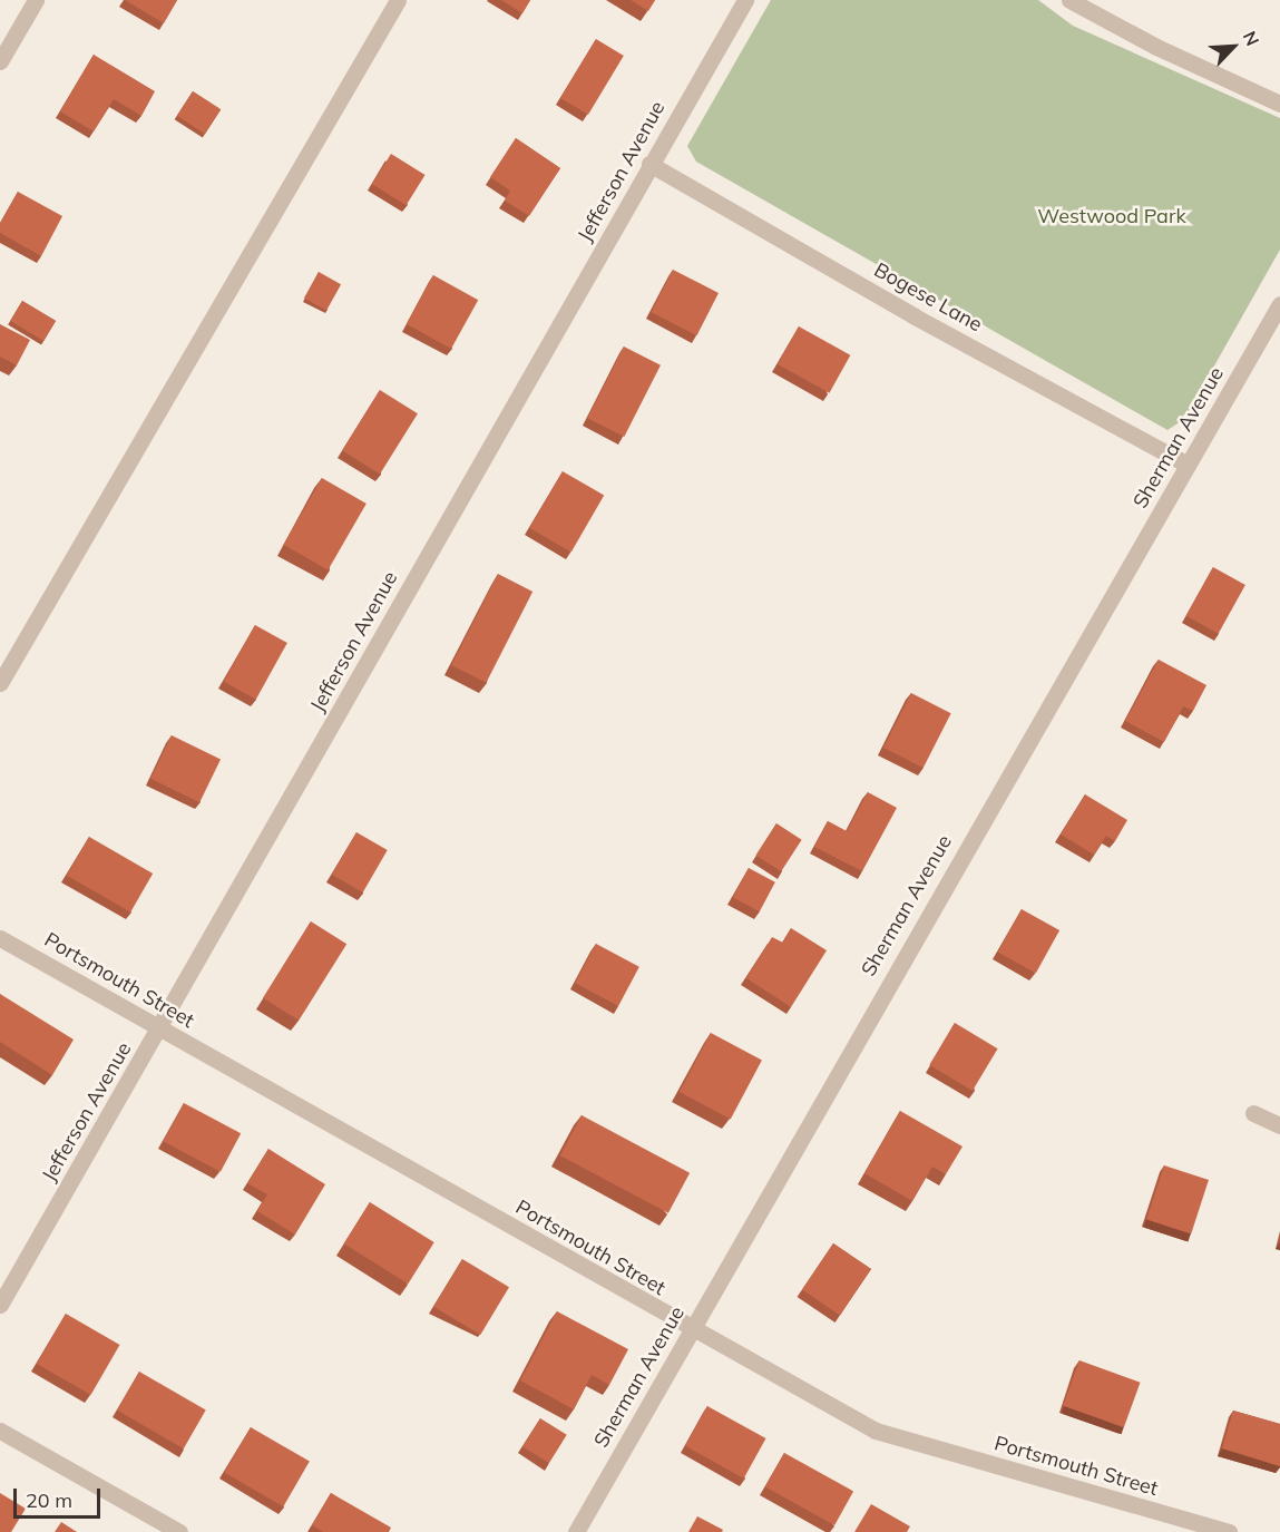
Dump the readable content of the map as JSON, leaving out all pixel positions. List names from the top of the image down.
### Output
{
  "streets": {
    "street": [
      "Jefferson Avenue",
      "Bogese Lane",
      "Sherman Avenue",
      "Portsmouth Street"
    ]
  },
  "crossings": [
    ["Jefferson Avenue", "Bogese Lane"],
    ["Jefferson Avenue", "Portsmouth Street"],
    ["Bogese Lane", "Sherman Avenue"],
    ["Sherman Avenue", "Portsmouth Street"]
  ],
  "parks": ["Westwood Park"],
  "scale_bar": "20 m",
  "north": "top right"
}
